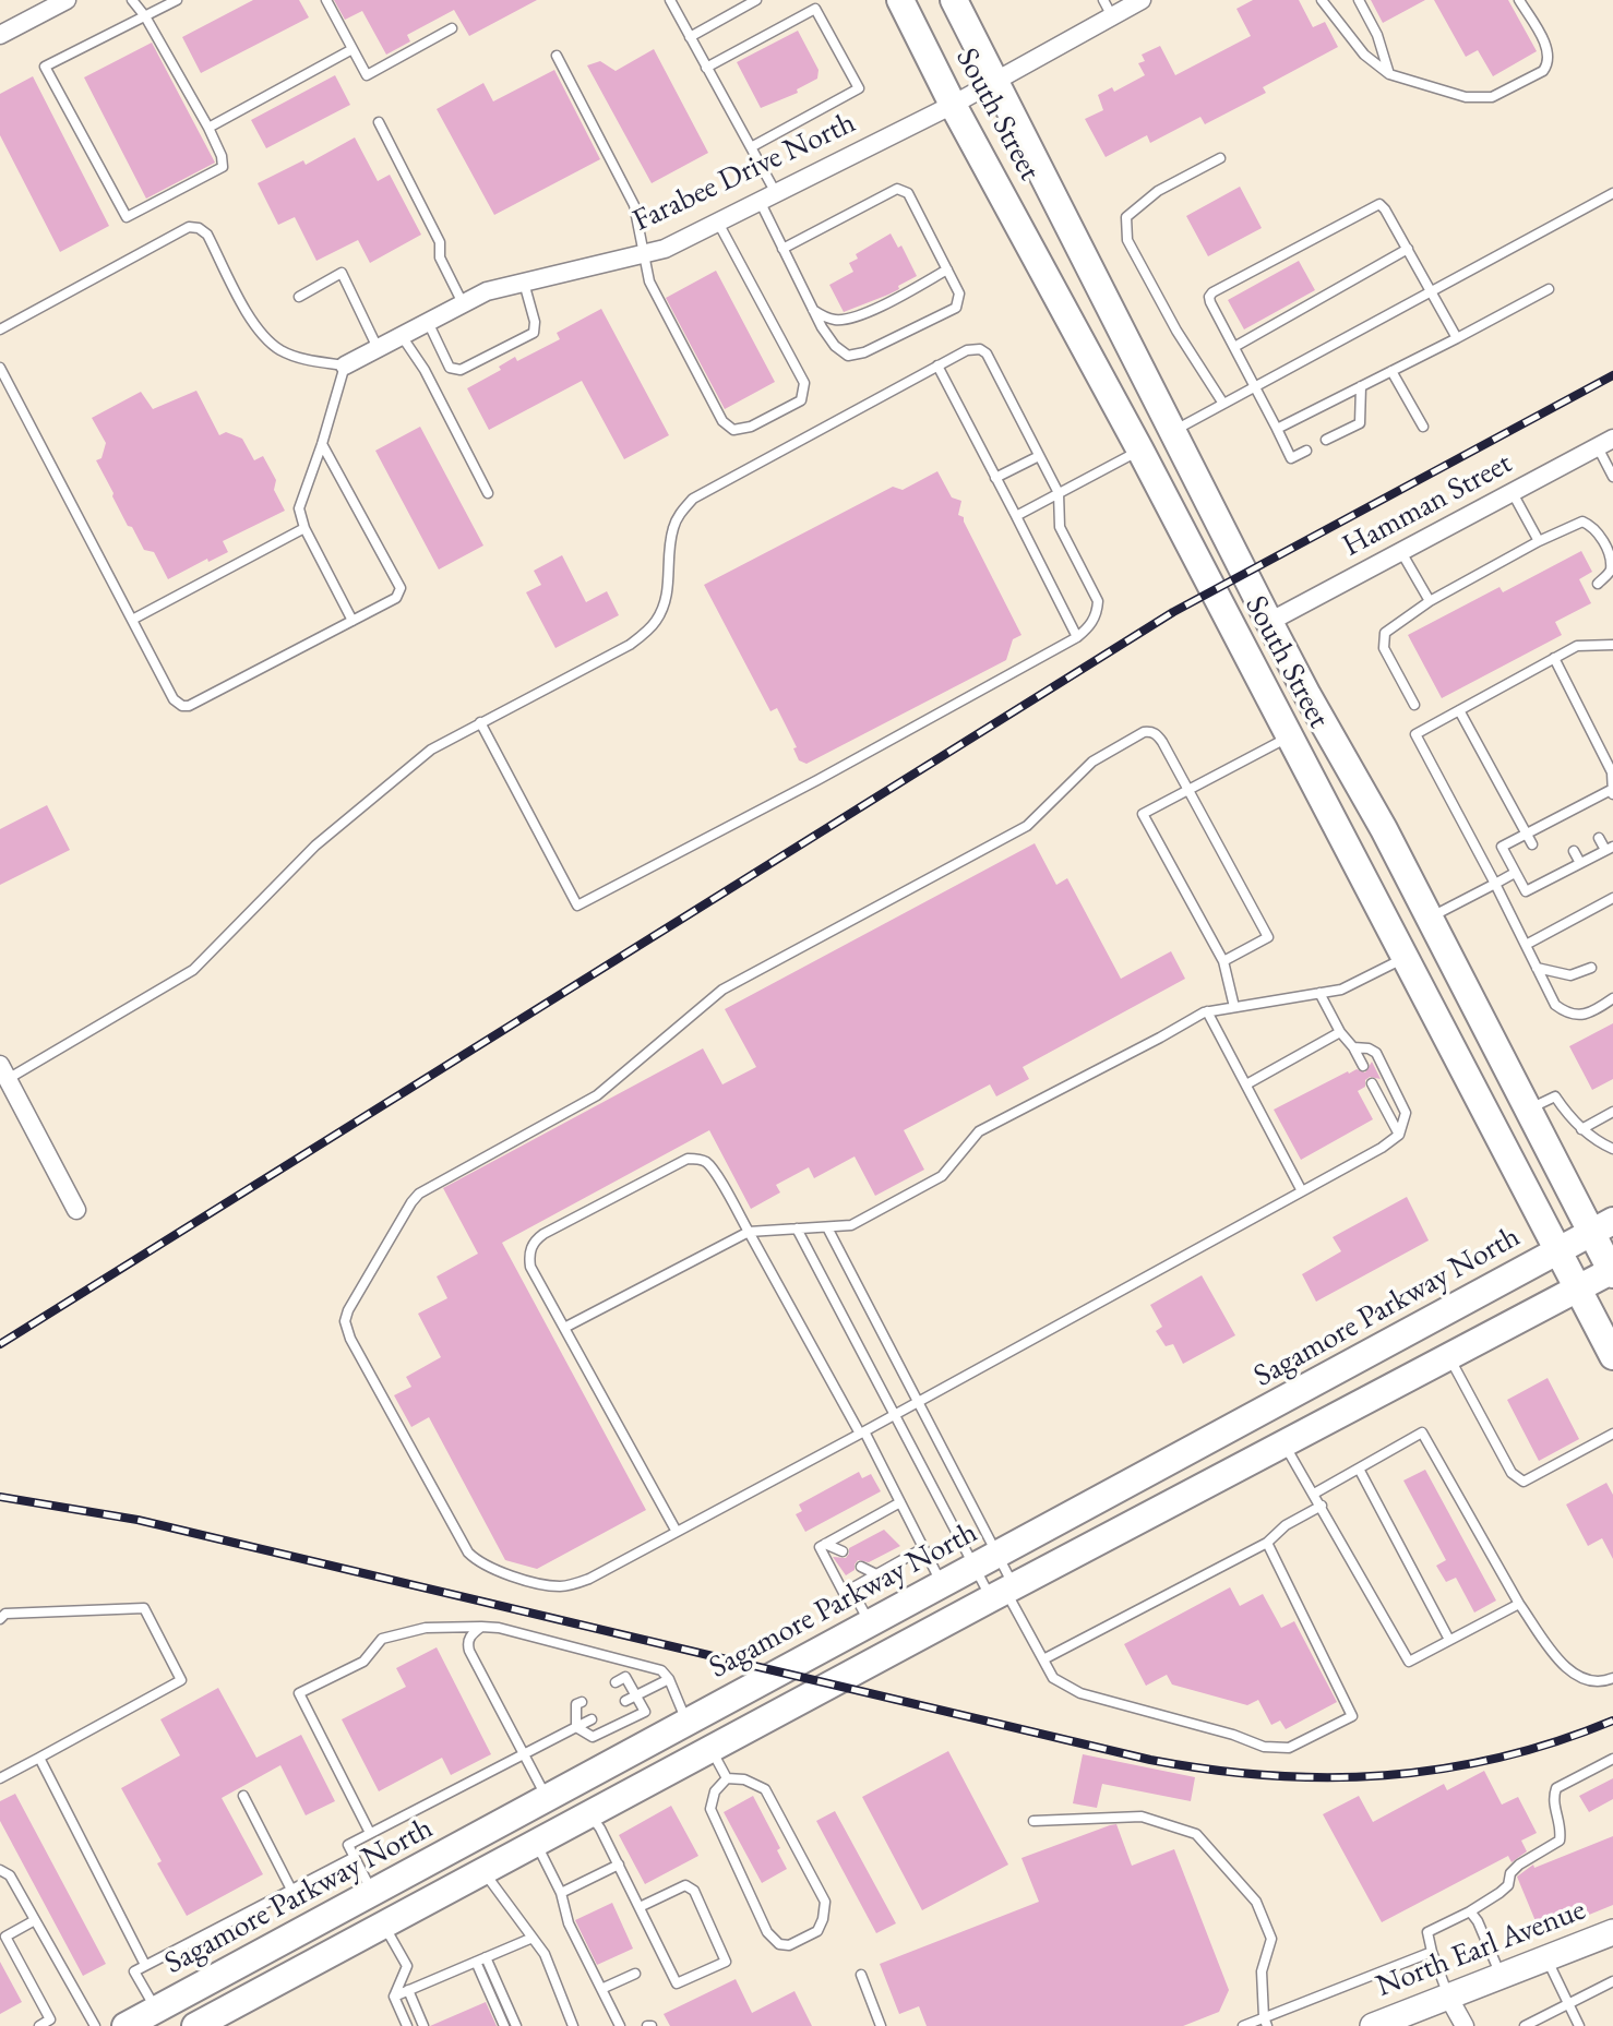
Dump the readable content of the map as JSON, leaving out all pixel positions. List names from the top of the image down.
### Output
{
  "streets": {
    "main road": ["South Street", "Sagamore Parkway North", "North Earl Avenue"],
    "street": ["Farabee Drive North", "Hamman Street"]
  },
  "crossings": [
    ["South Street", "Farabee Drive North"],
    ["South Street", "Hamman Street"],
    ["South Street", "Sagamore Parkway North"]
  ]
}
